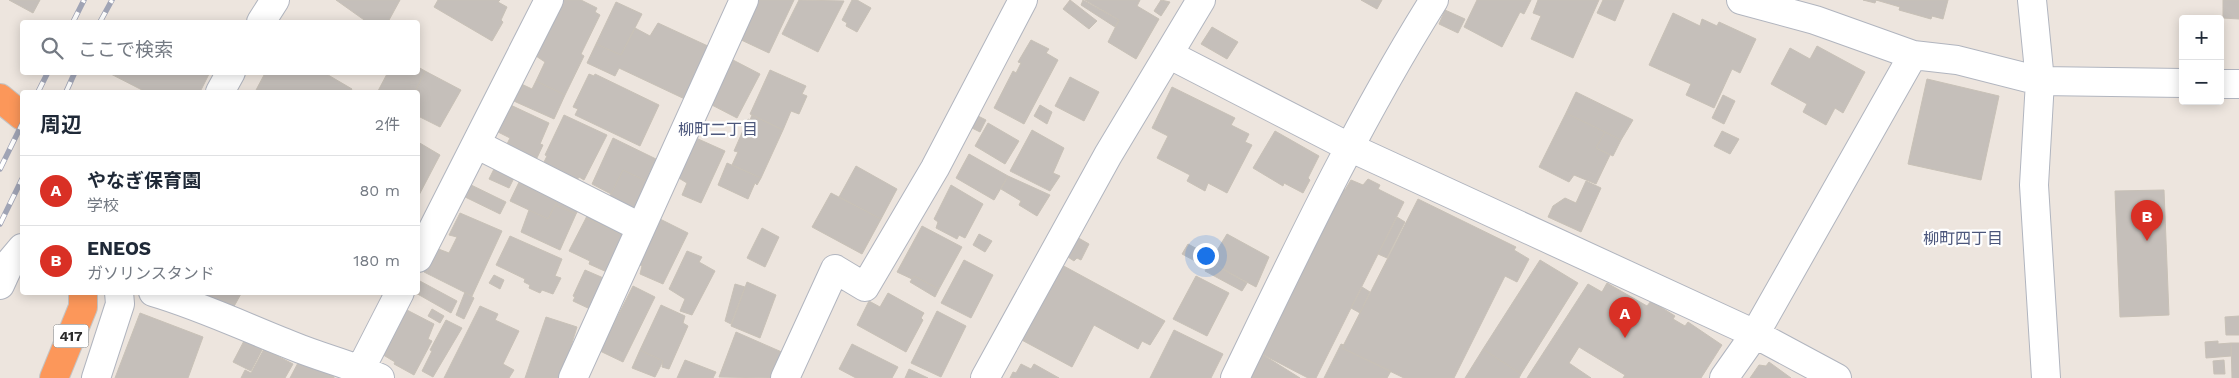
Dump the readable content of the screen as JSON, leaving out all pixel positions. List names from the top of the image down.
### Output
{
  "streets": {
    "highway": ["417"]
  },
  "districts": ["柳町二丁目", "柳町四丁目"],
  "page": {
    "map_buttons": ["+", "−"],
    "search": "ここで検索",
    "heading": ["周辺", "2件"],
    "list": [
      {
        "mark": "A",
        "name": "やなぎ保育園",
        "note": "学校",
        "value": "80 m"
      },
      {
        "mark": "B",
        "name": "ENEOS",
        "note": "ガソリンスタンド",
        "value": "180 m"
      }
    ],
    "pins": ["B", "A"]
  }
}
